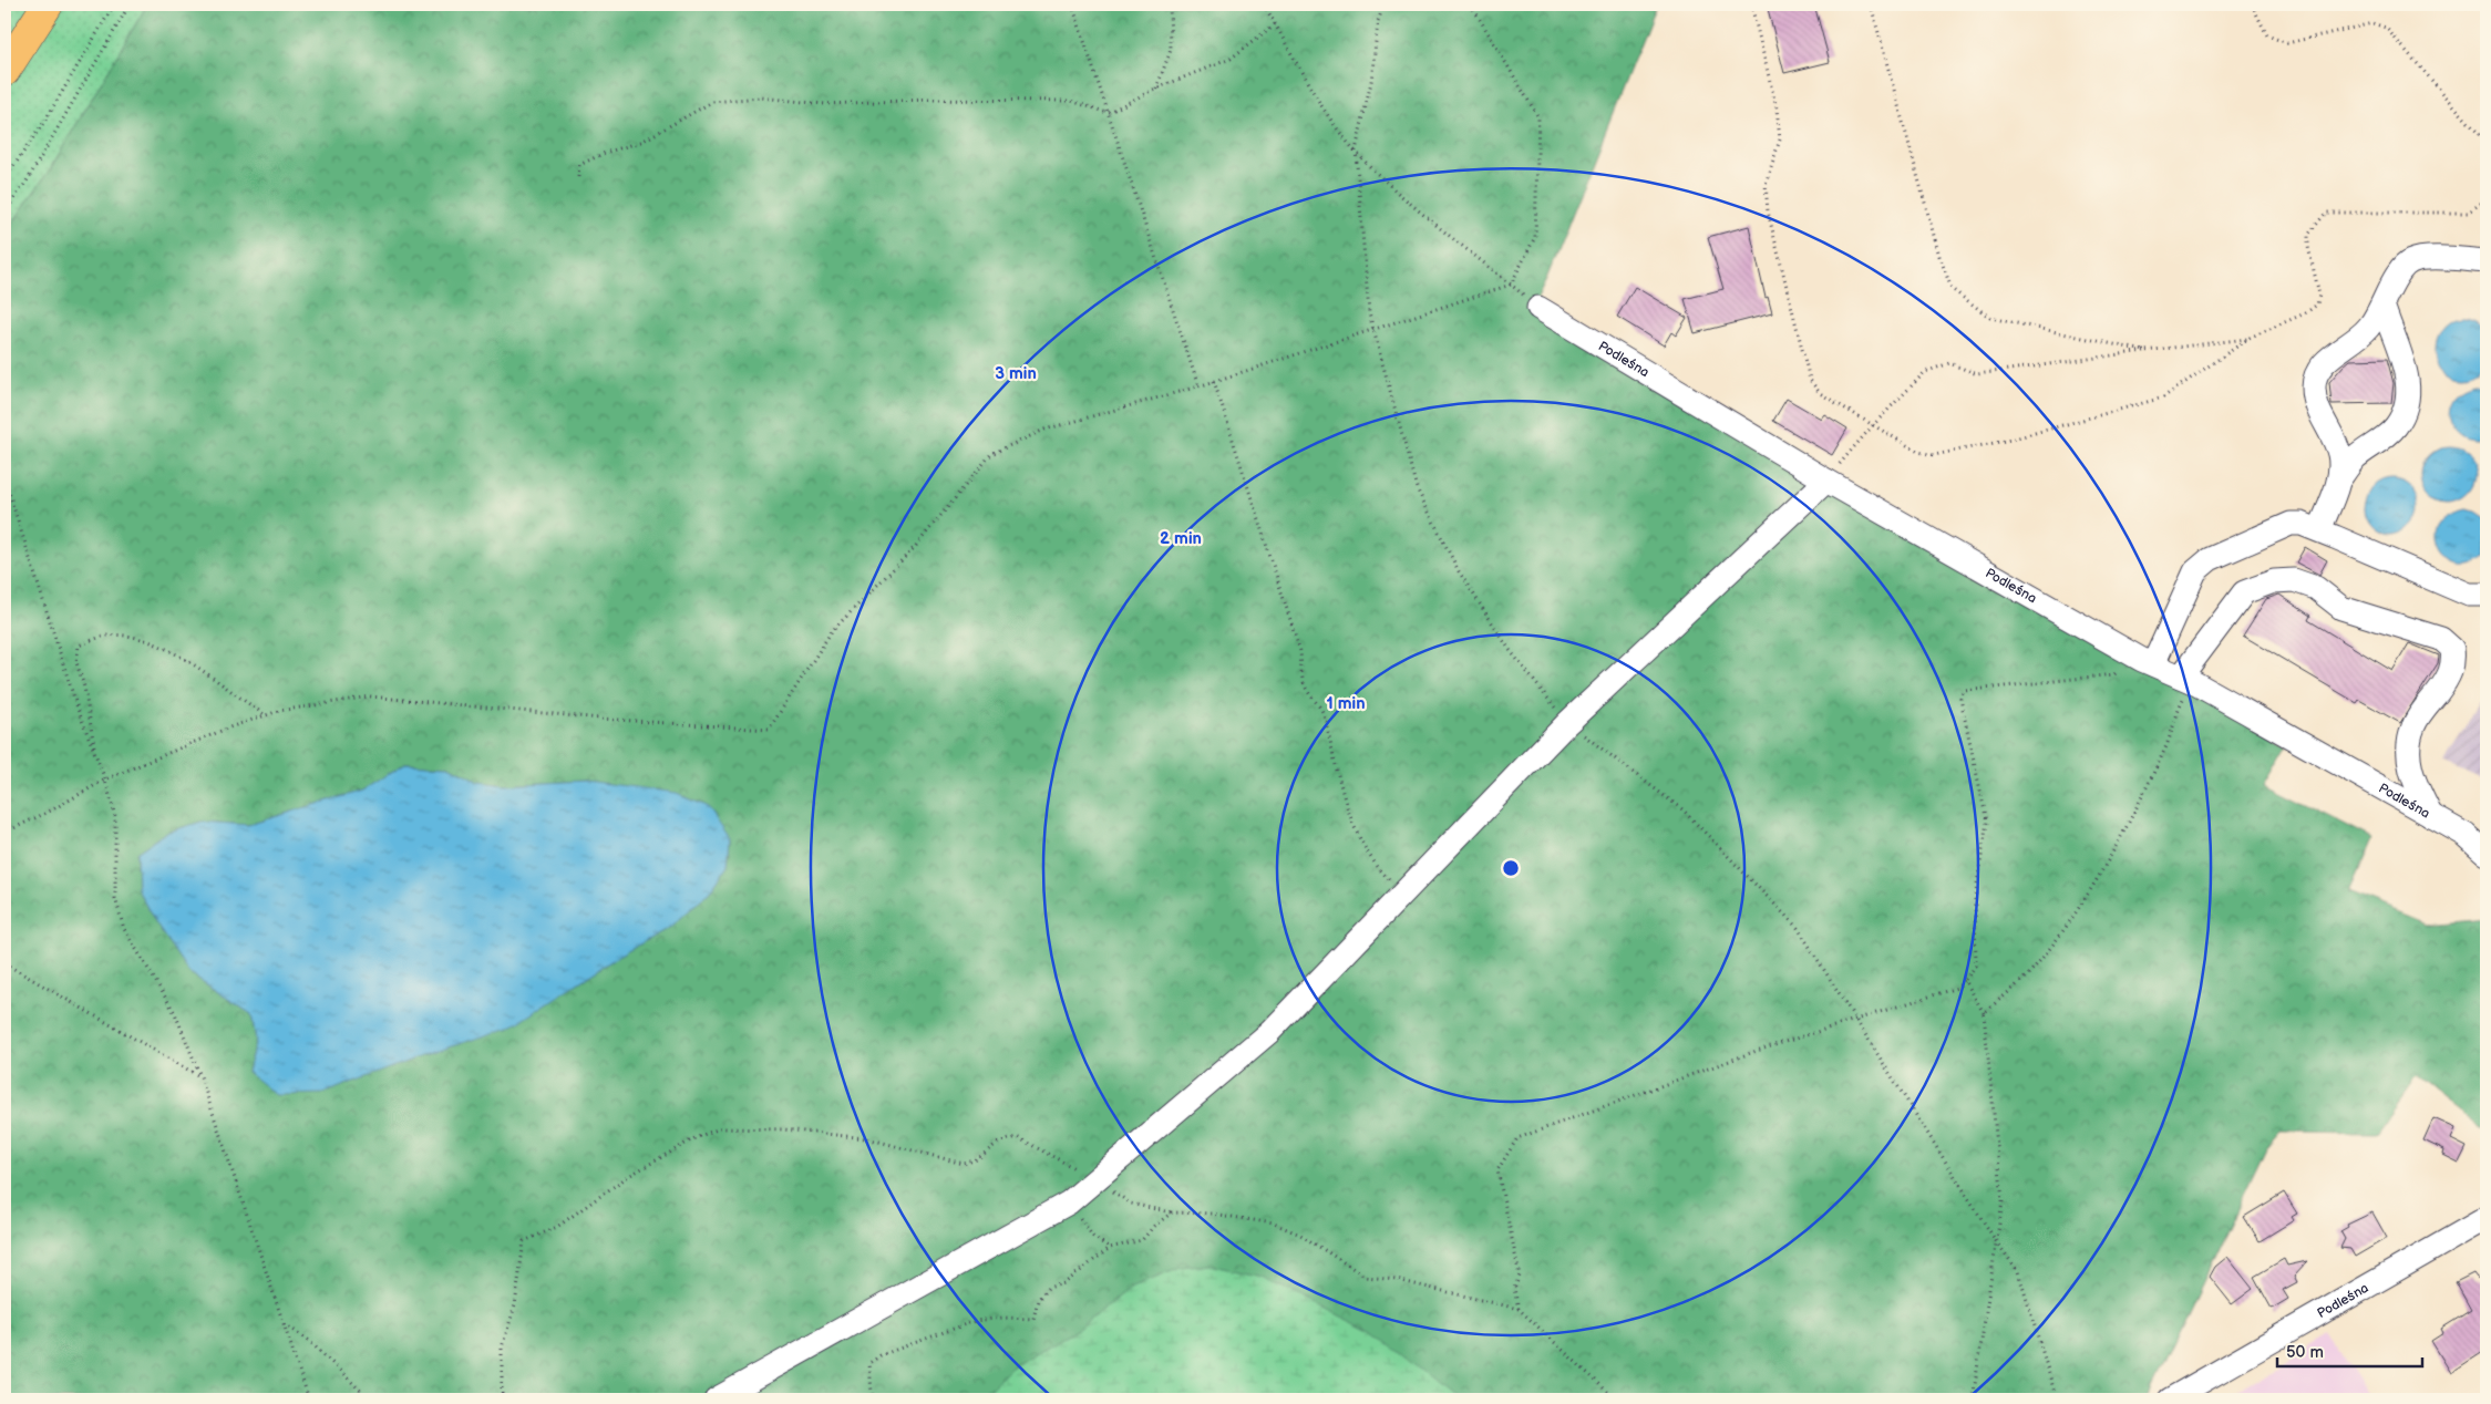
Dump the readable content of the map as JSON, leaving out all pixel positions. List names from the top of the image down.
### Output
{
  "streets": {
    "street": ["Podleśna"]
  },
  "scale_bar": "50 m",
  "rings": ["3 min", "2 min", "1 min"]
}
